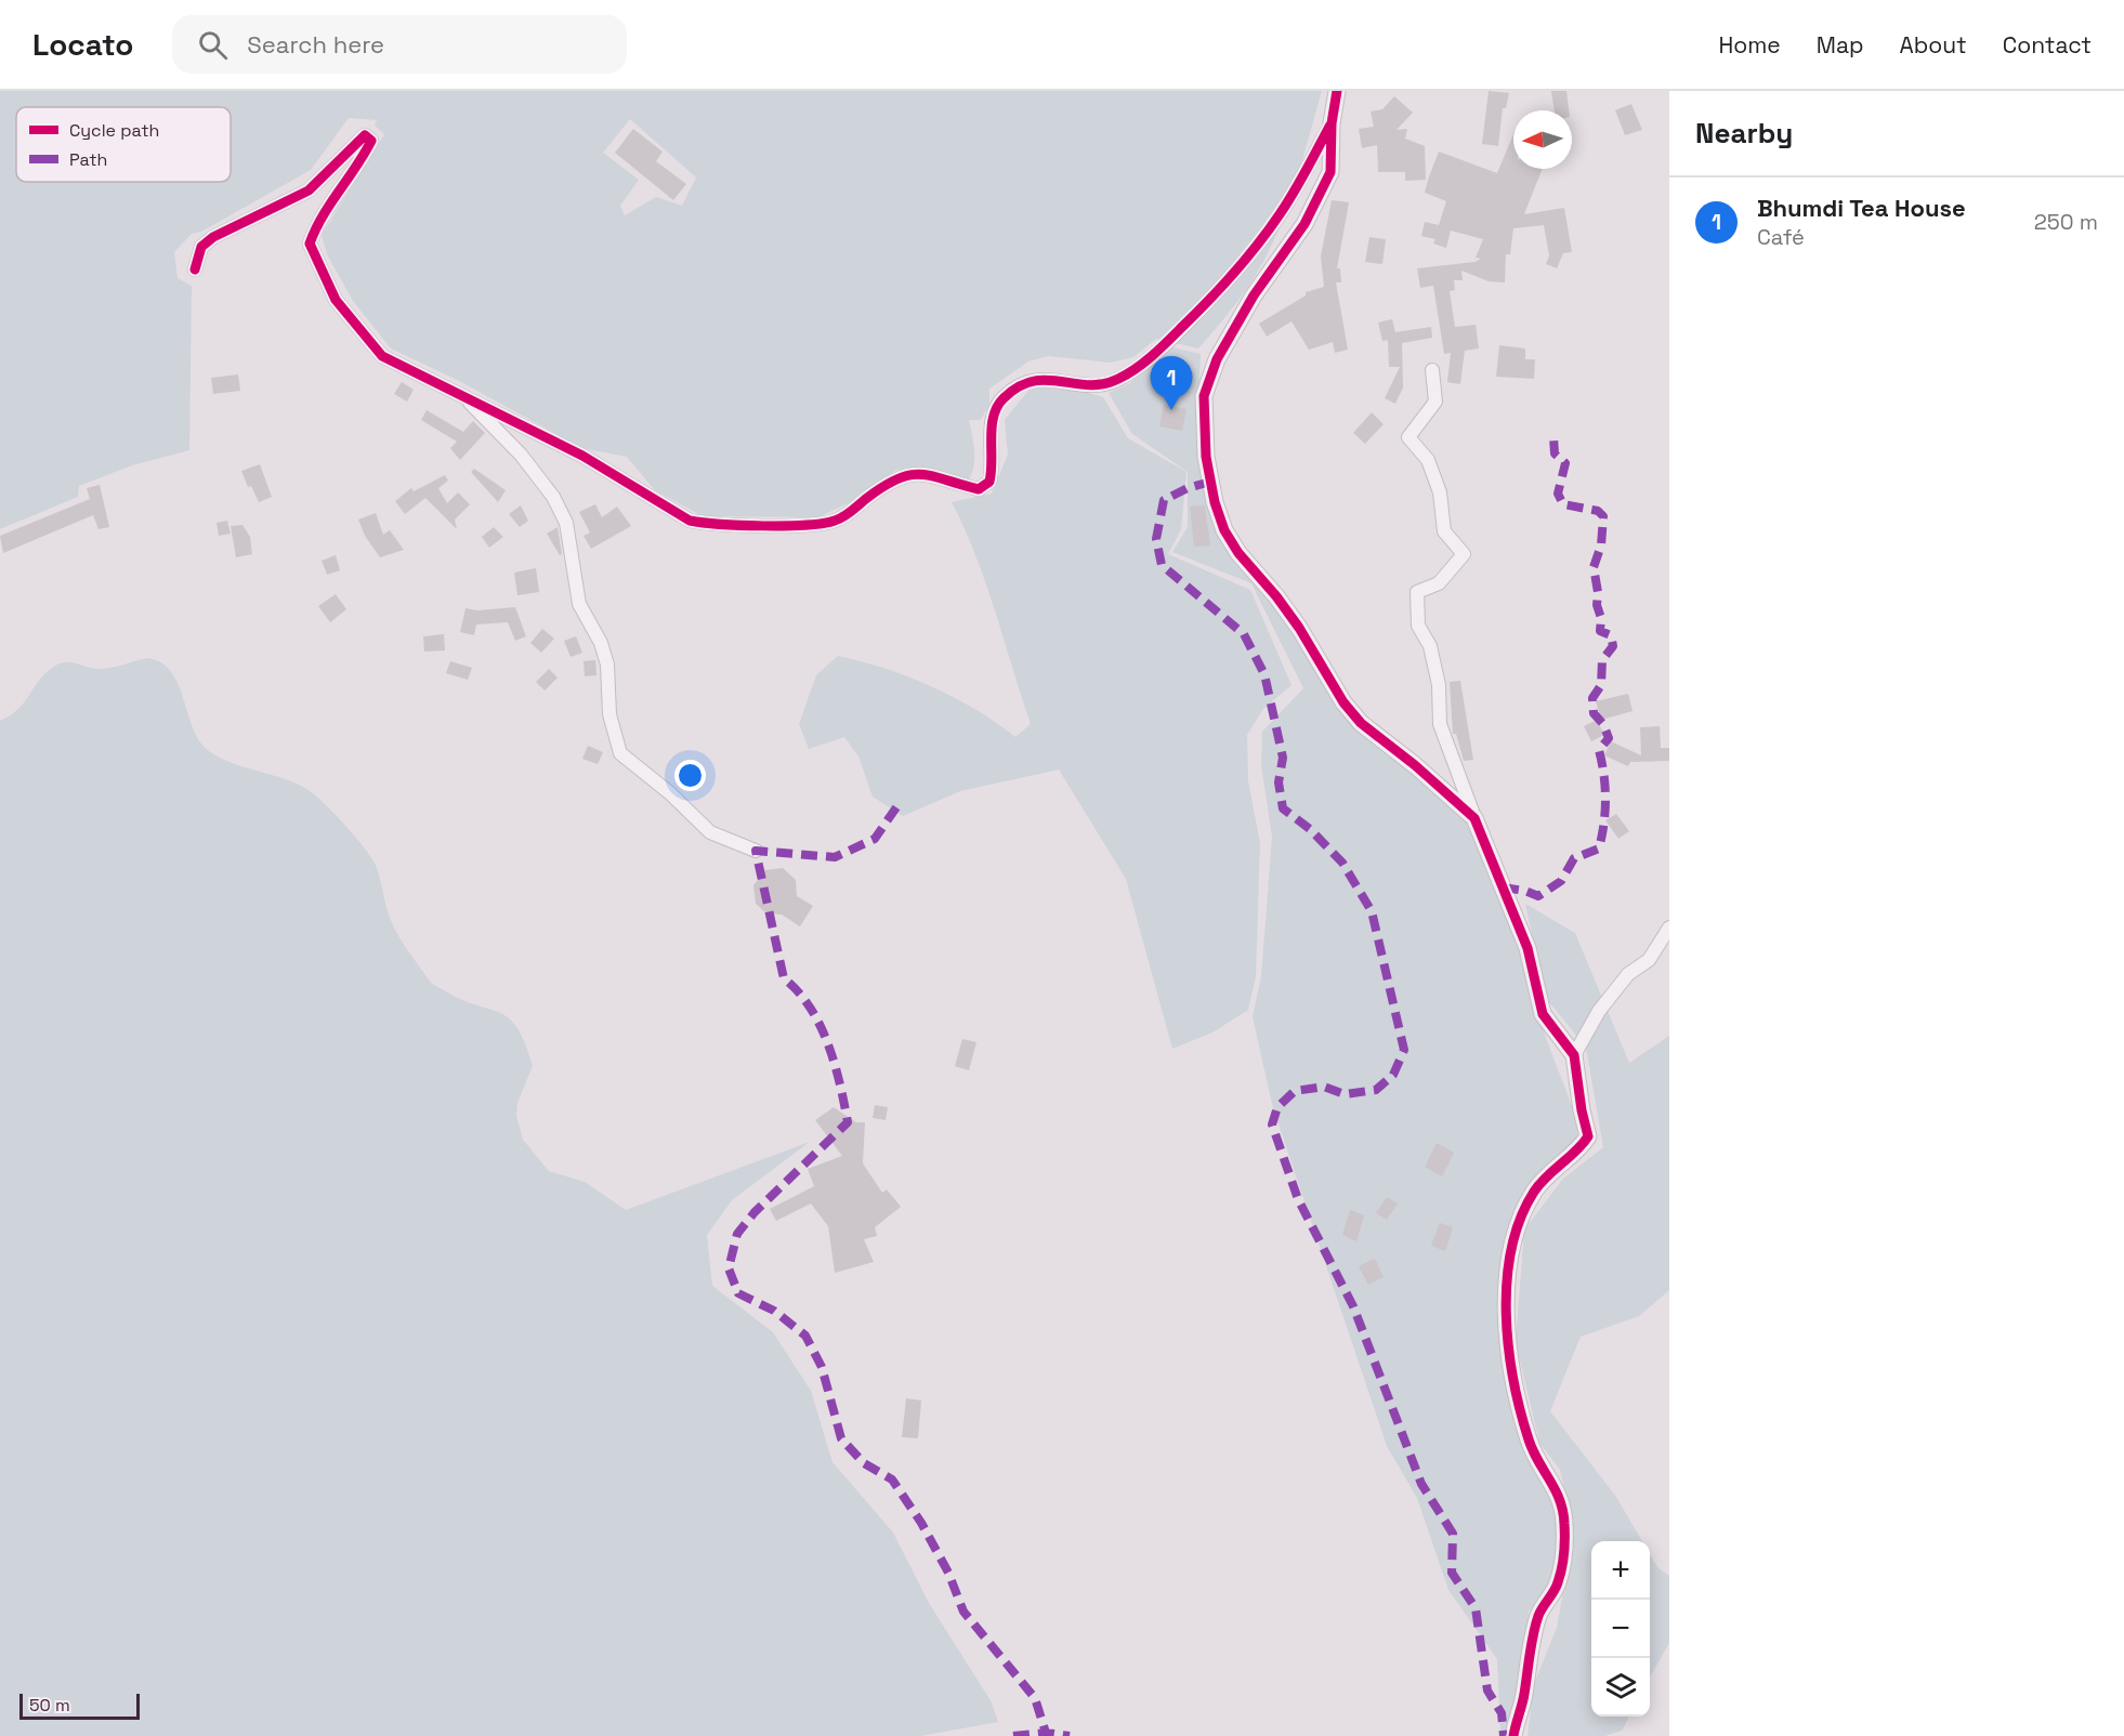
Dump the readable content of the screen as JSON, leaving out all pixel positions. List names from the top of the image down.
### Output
{
  "legend": ["Cycle path", "Path"],
  "scale_bar": "50 m",
  "north": "left",
  "page": {
    "header": "Locato",
    "search": "Search here",
    "nav": [
      "Home",
      "Map",
      "About",
      "Contact"
    ],
    "heading": "Nearby",
    "list": [
      {
        "mark": "1",
        "name": "Bhumdi Tea House",
        "note": "Café",
        "value": "250 m"
      }
    ],
    "pins": "1",
    "map_buttons": ["+", "−"],
    "scale": "50 m"
  }
}
